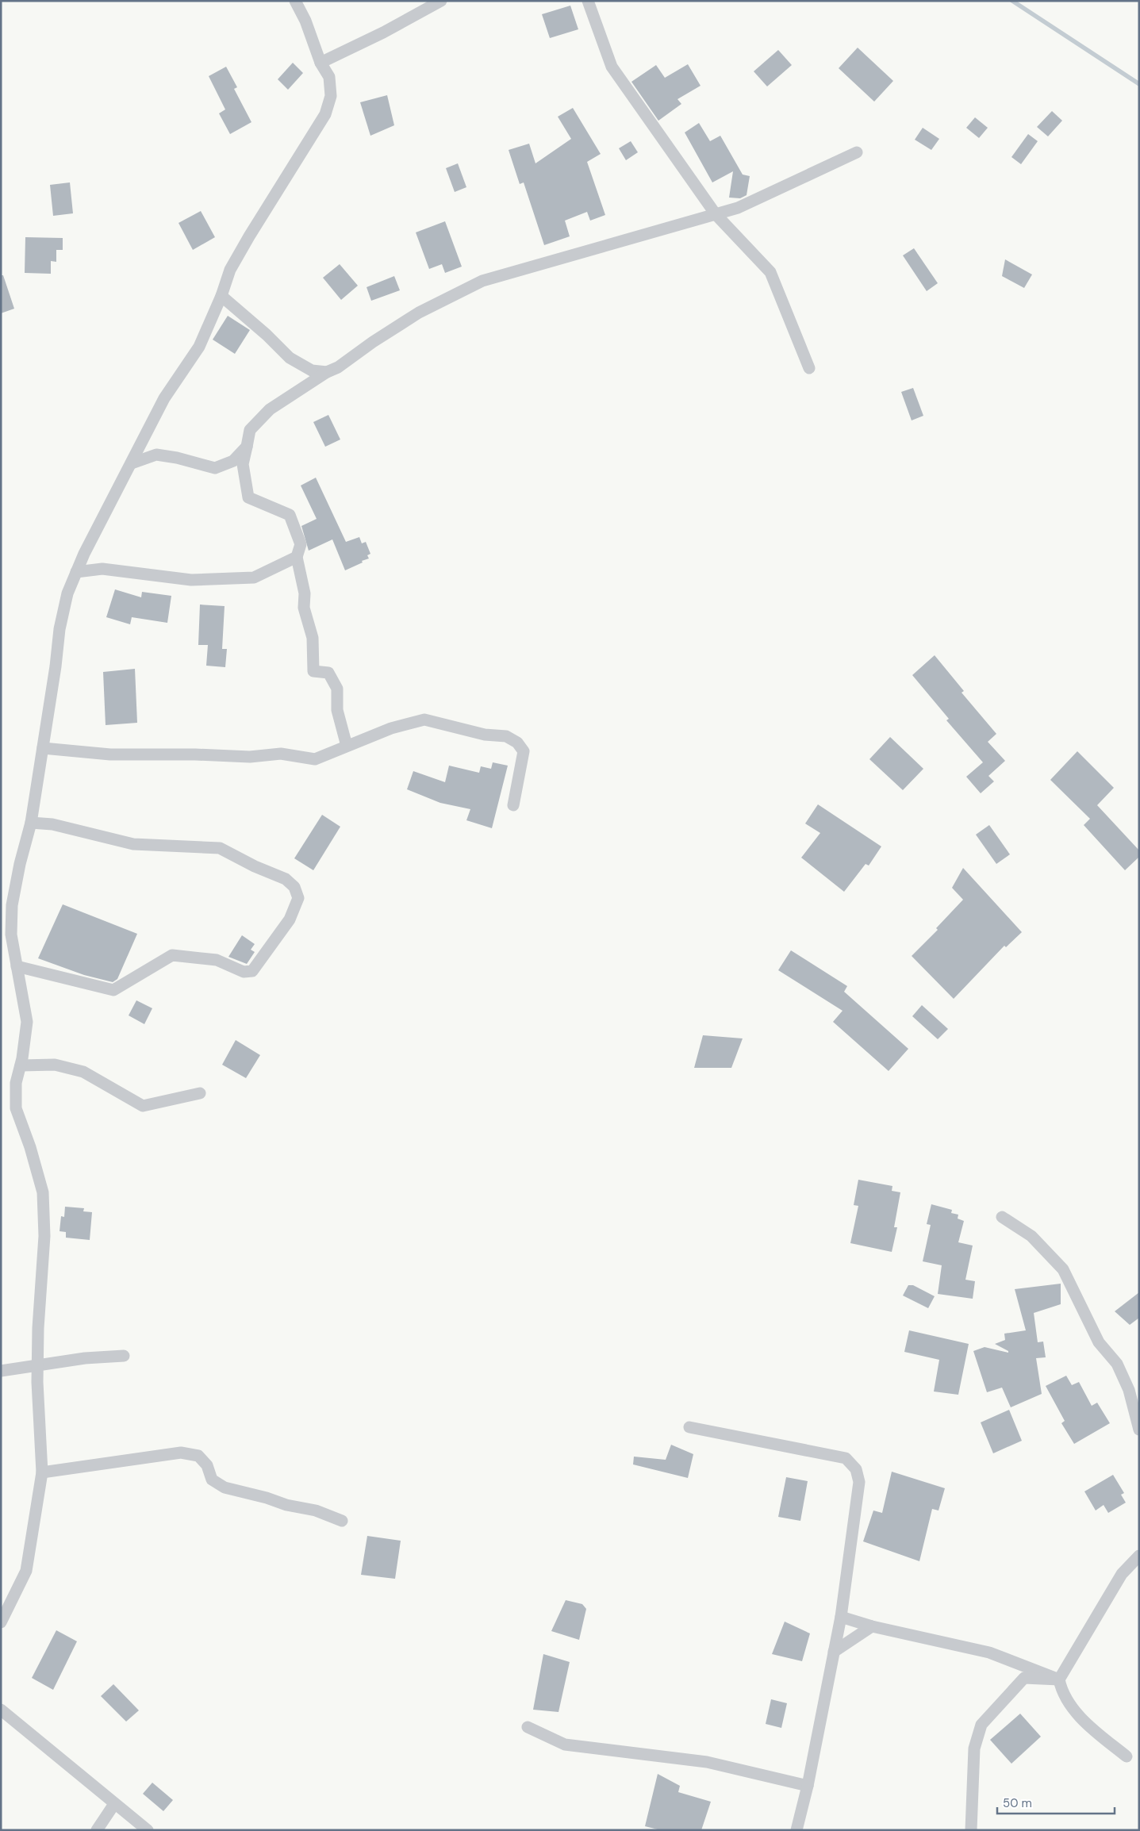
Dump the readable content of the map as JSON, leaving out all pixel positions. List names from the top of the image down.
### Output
{
  "scale_bar": "50 m"
}
